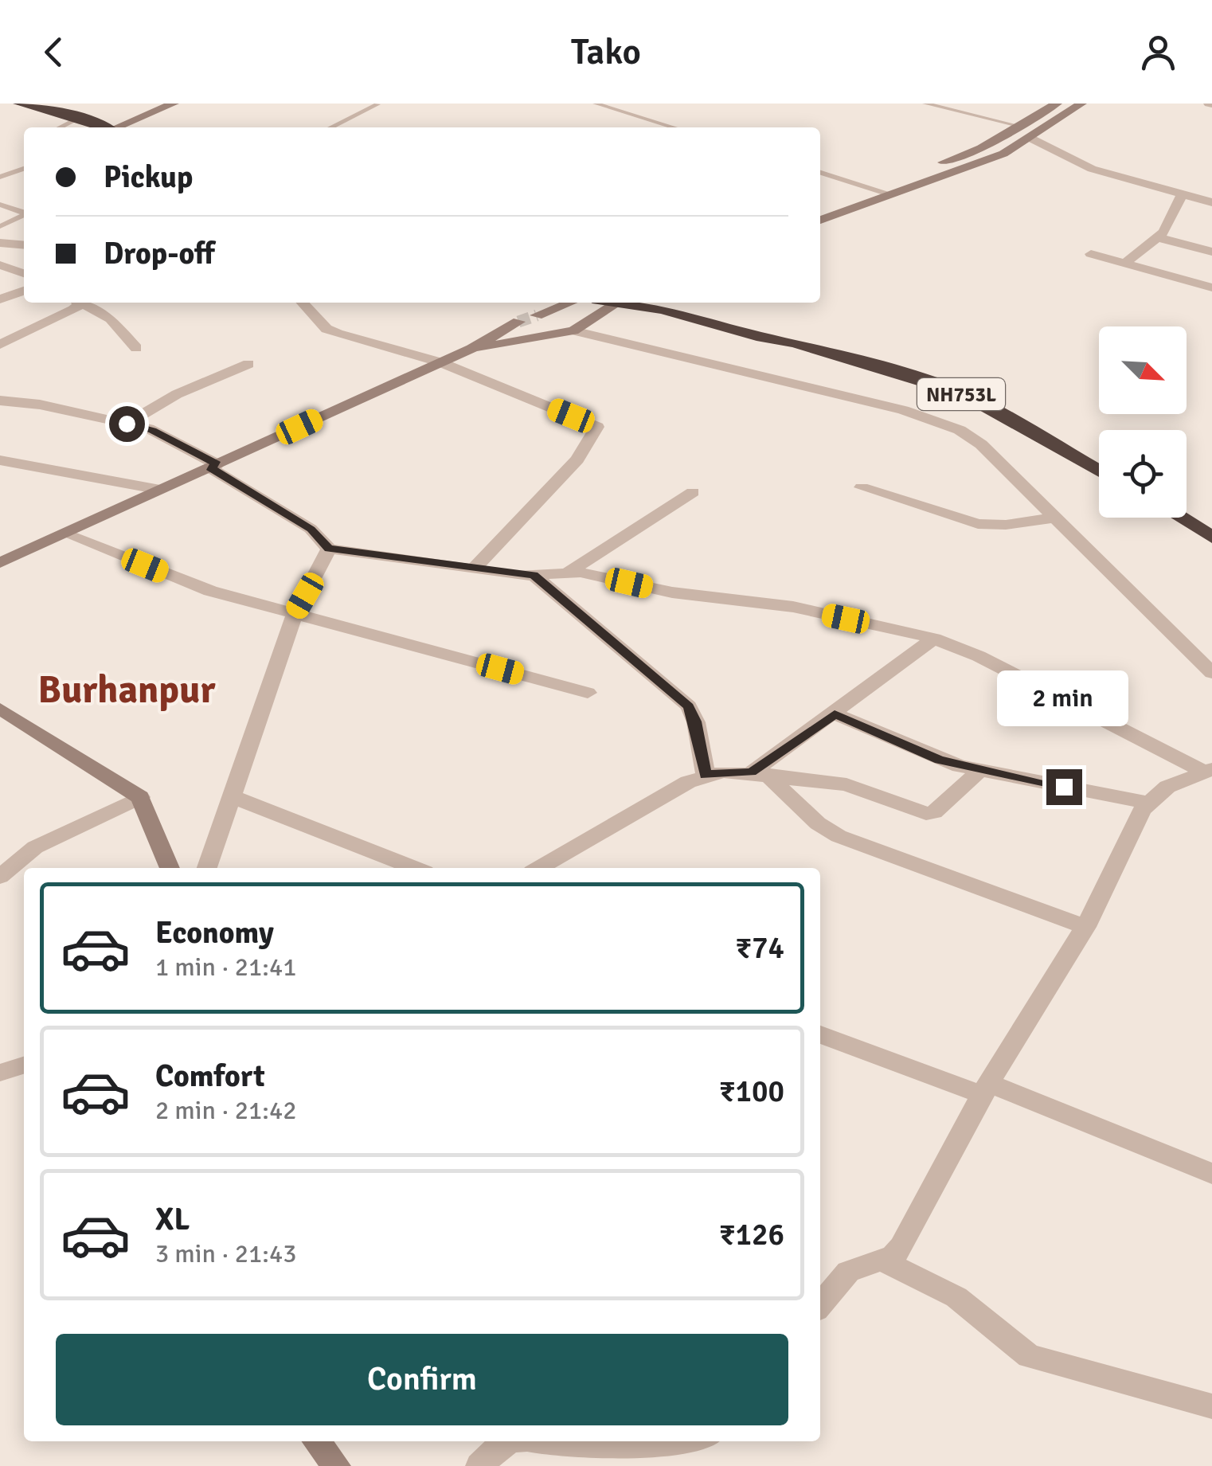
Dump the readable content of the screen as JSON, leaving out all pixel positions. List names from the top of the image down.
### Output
{
  "streets": {
    "highway": ["NH753L"]
  },
  "districts": ["Burhanpur"],
  "north": "bottom right",
  "page": {
    "header": "Tako",
    "banner": ["Pickup", "Drop-off"],
    "bubble": "2 min",
    "list": [
      {
        "name": "Economy",
        "note": "1 min · 21:41",
        "value": "₹74"
      },
      {
        "name": "Comfort",
        "note": "2 min · 21:42",
        "value": "₹100"
      },
      {
        "name": "XL",
        "note": "3 min · 21:43",
        "value": "₹126"
      }
    ],
    "buttons": "Confirm"
  }
}
